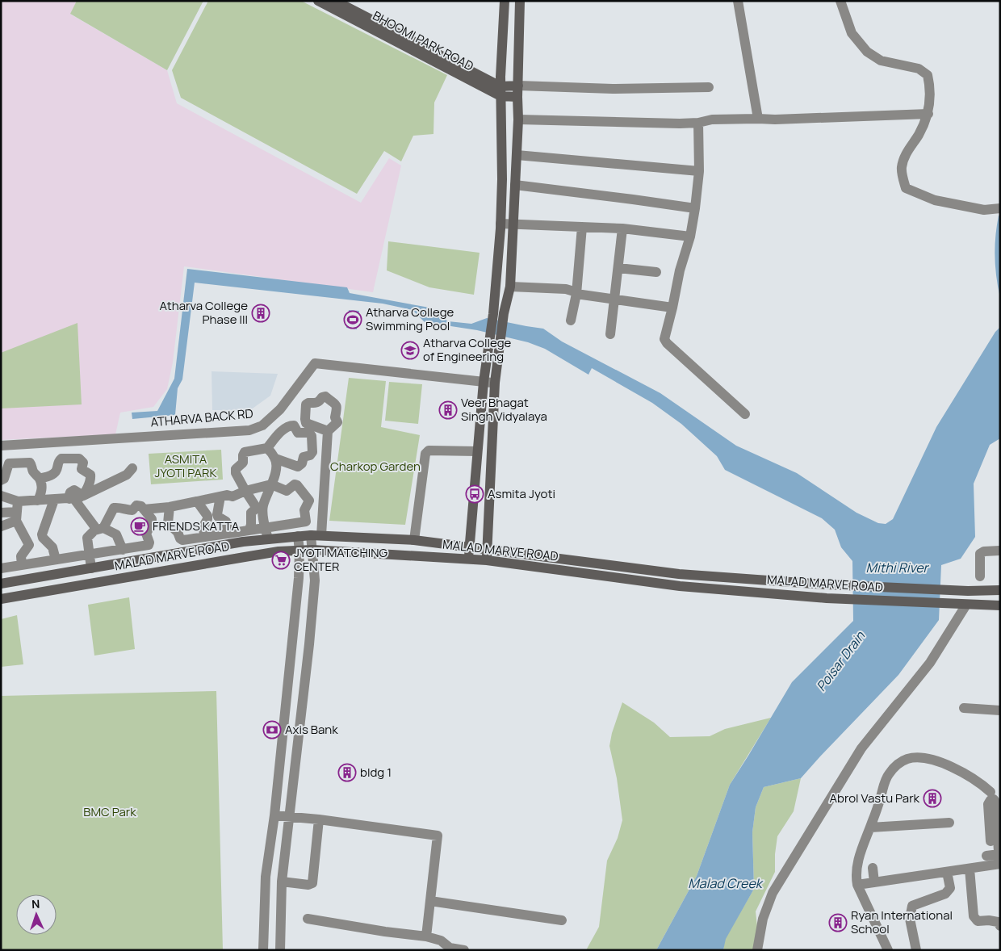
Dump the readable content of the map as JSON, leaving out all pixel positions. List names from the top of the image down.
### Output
{
  "streets": {
    "main road": ["BHOOMI PARK ROAD", "MALAD MARVE ROAD"],
    "street": ["ATHARVA BACK RD"]
  },
  "water": ["Mithi River", "Poisar Drain", "Malad Creek"],
  "parks": ["ASMITA JYOTI PARK", "Charkop Garden", "BMC Park"],
  "places": {
    "building": [
      "Atharva College Phase III",
      "Veer Bhagat Singh Vidyalaya",
      "bldg 1",
      "Abrol Vastu Park",
      "Ryan International School"
    ],
    "sports": ["Atharva College Swimming Pool"],
    "school or university": ["Atharva College of Engineering"],
    "bus stop": ["Asmita Jyoti"],
    "cafe": ["FRIENDS KATTA"],
    "supermarket": ["JYOTI MATCHING CENTER"],
    "bank": ["Axis Bank"]
  },
  "north": "top"
}
